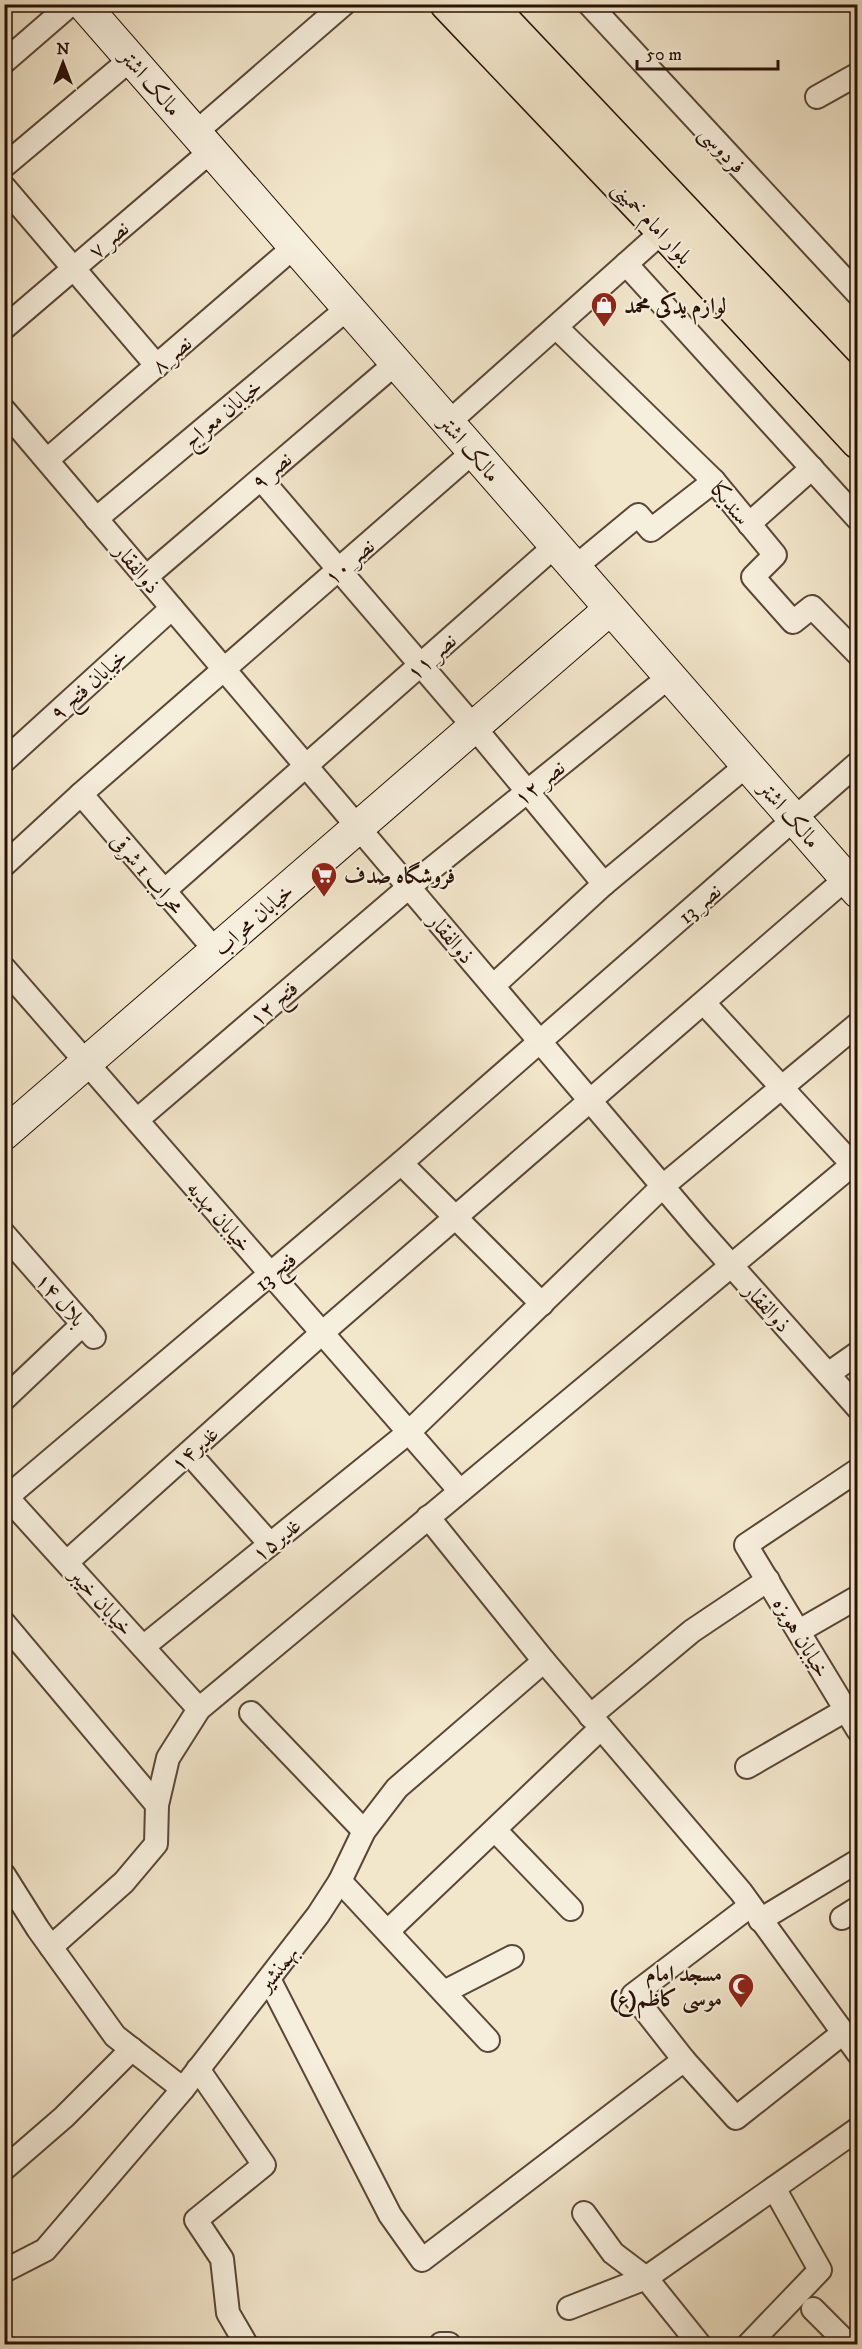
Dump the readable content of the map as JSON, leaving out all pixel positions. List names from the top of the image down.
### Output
{
  "streets": {
    "main road": ["بلوار امام خمینی"],
    "street": [
      "مالک اشتر",
      "فردوسی",
      "نصر ۷",
      "نصر ۸",
      "خیابان معراج",
      "نصر ۹",
      "سندیکا",
      "نصر ۱۰",
      "ذوالفقار",
      "نصر ۱۱",
      "خیابان فتح ۹",
      "نصر ۱۲",
      "محراب 1 شرقی",
      "نصر 13",
      "خیابان محراب",
      "فتح ۱۲",
      "خیابان مهدیه",
      "فتح 13",
      "بلال ۱۴",
      "غدیر۱۴",
      "غدیر۱۵",
      "خیابان خیبر",
      "خیابان هویزه",
      "بهمنشیر"
    ]
  },
  "crossings": [
    ["مالک اشتر", "نصر ۷"],
    ["مالک اشتر", "نصر ۸"],
    ["مالک اشتر", "خیابان معراج"],
    ["مالک اشتر", "نصر ۹"],
    ["مالک اشتر", "نصر ۱۰"],
    ["مالک اشتر", "نصر ۱۱"],
    ["مالک اشتر", "نصر ۱۲"],
    ["مالک اشتر", "نصر 13"],
    ["مالک اشتر", "خیابان محراب"],
    ["مالک اشتر", "غدیر۱۴"],
    ["نصر ۸", "ذوالفقار"],
    ["خیابان معراج", "ذوالفقار"],
    ["نصر ۹", "ذوالفقار"],
    ["سندیکا", "نصر ۱۱"],
    ["نصر ۱۰", "ذوالفقار"],
    ["نصر ۱۰", "محراب 1 شرقی"],
    ["ذوالفقار", "نصر ۱۱"],
    ["ذوالفقار", "خیابان فتح ۹"],
    ["ذوالفقار", "نصر ۱۲"],
    ["ذوالفقار", "نصر 13"],
    ["ذوالفقار", "خیابان محراب"],
    ["ذوالفقار", "فتح ۱۲"],
    ["ذوالفقار", "فتح 13"],
    ["ذوالفقار", "غدیر۱۴"],
    ["ذوالفقار", "غدیر۱۵"],
    ["نصر ۱۱", "محراب 1 شرقی"],
    ["نصر ۱۲", "فتح ۱۲"],
    ["محراب 1 شرقی", "خیابان محراب"],
    ["نصر 13", "فتح 13"],
    ["خیابان محراب", "خیابان مهدیه"],
    ["فتح ۱۲", "خیابان مهدیه"],
    ["خیابان مهدیه", "فتح 13"],
    ["خیابان مهدیه", "غدیر۱۴"],
    ["خیابان مهدیه", "غدیر۱۵"],
    ["فتح 13", "خیابان خیبر"],
    ["غدیر۱۴", "خیابان خیبر"],
    ["غدیر۱۵", "خیابان خیبر"]
  ],
  "places": {
    "shop": ["لوازم یدکی محمد"],
    "supermarket": ["فروشگاه صدف"],
    "mosque": ["مسجد امام موسی کاظم(ع)"]
  },
  "scale_bar": "50 m",
  "north": "top"
}
